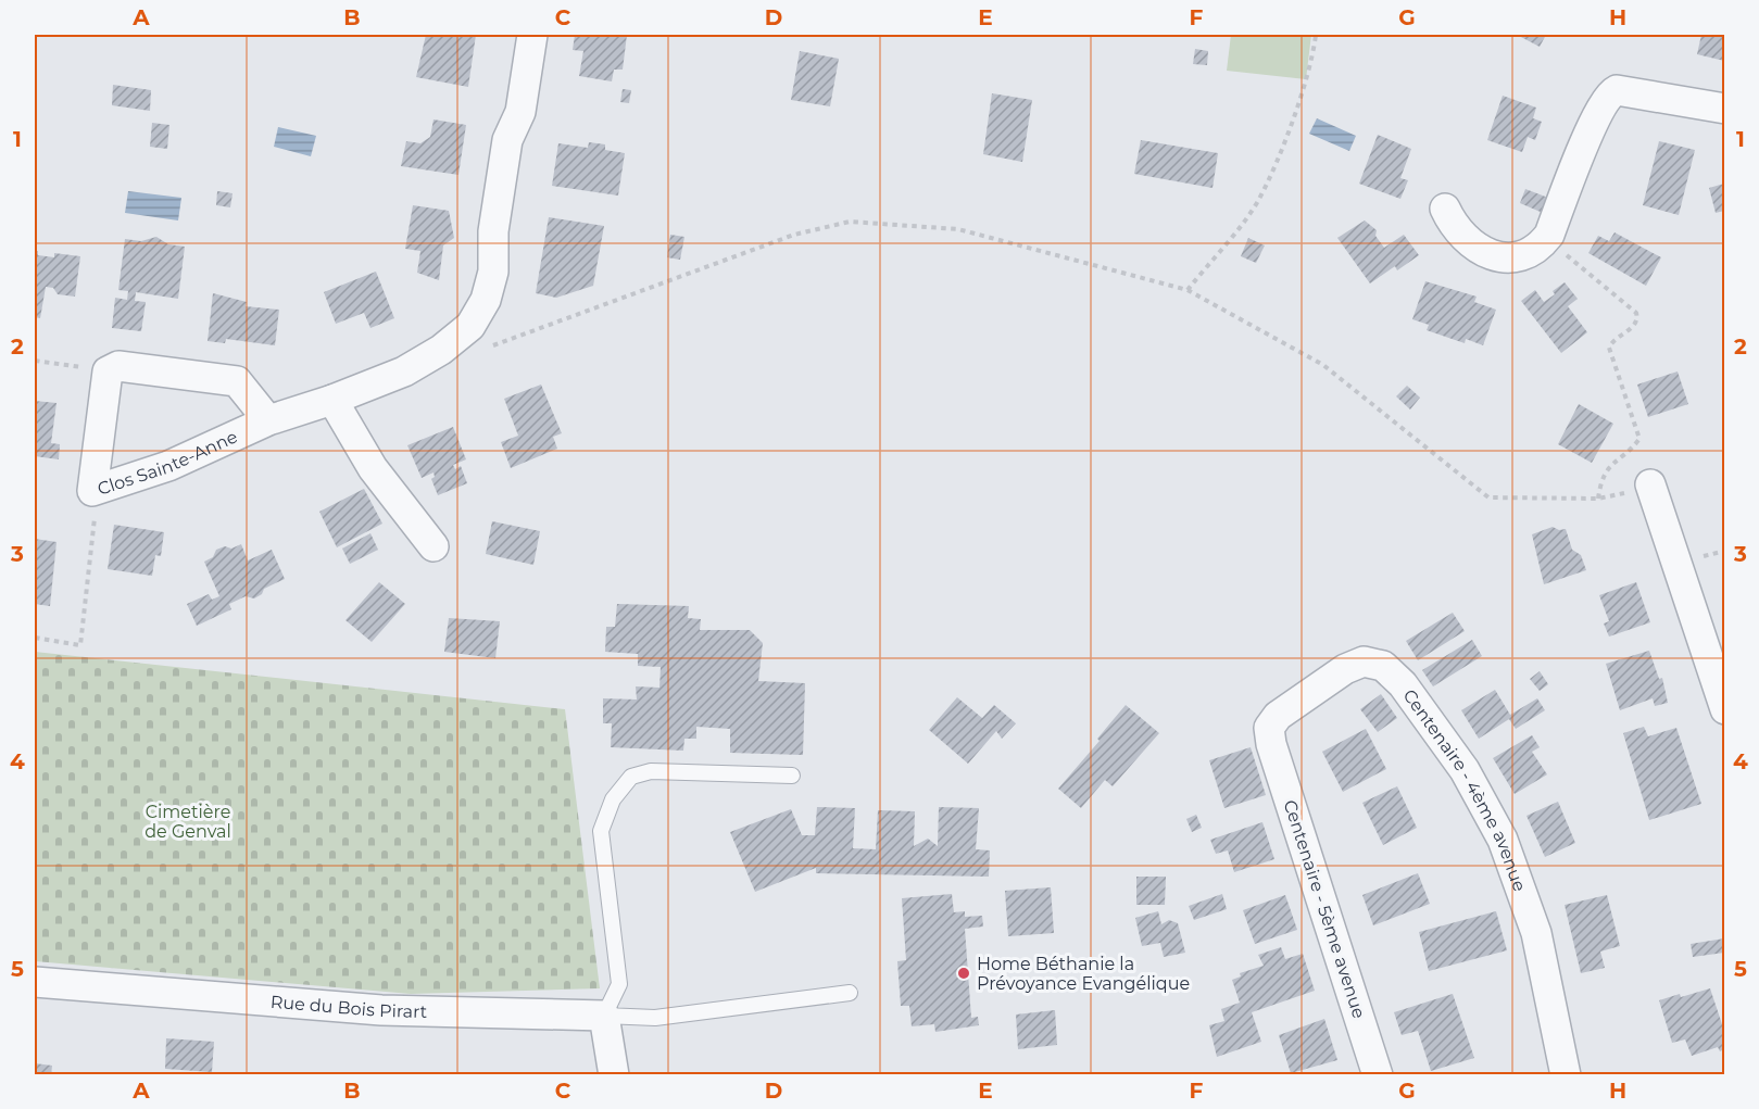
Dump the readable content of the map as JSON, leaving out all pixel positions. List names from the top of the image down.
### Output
{
  "streets": {
    "street": [
      "Clos Sainte-Anne",
      "Centenaire - 4ème avenue",
      "Centenaire - 5ème avenue",
      "Rue du Bois Pirart"
    ]
  },
  "crossings": [
    ["Centenaire - 4ème avenue", "Centenaire - 5ème avenue"]
  ],
  "parks": ["Cimetière de Genval"],
  "places": ["Home Béthanie la Prévoyance Evangélique"],
  "grid": {
    "columns": [
      "A",
      "B",
      "C",
      "D",
      "E",
      "F",
      "G",
      "H"
    ],
    "rows": [
      "1",
      "2",
      "3",
      "4",
      "5"
    ]
  }
}
